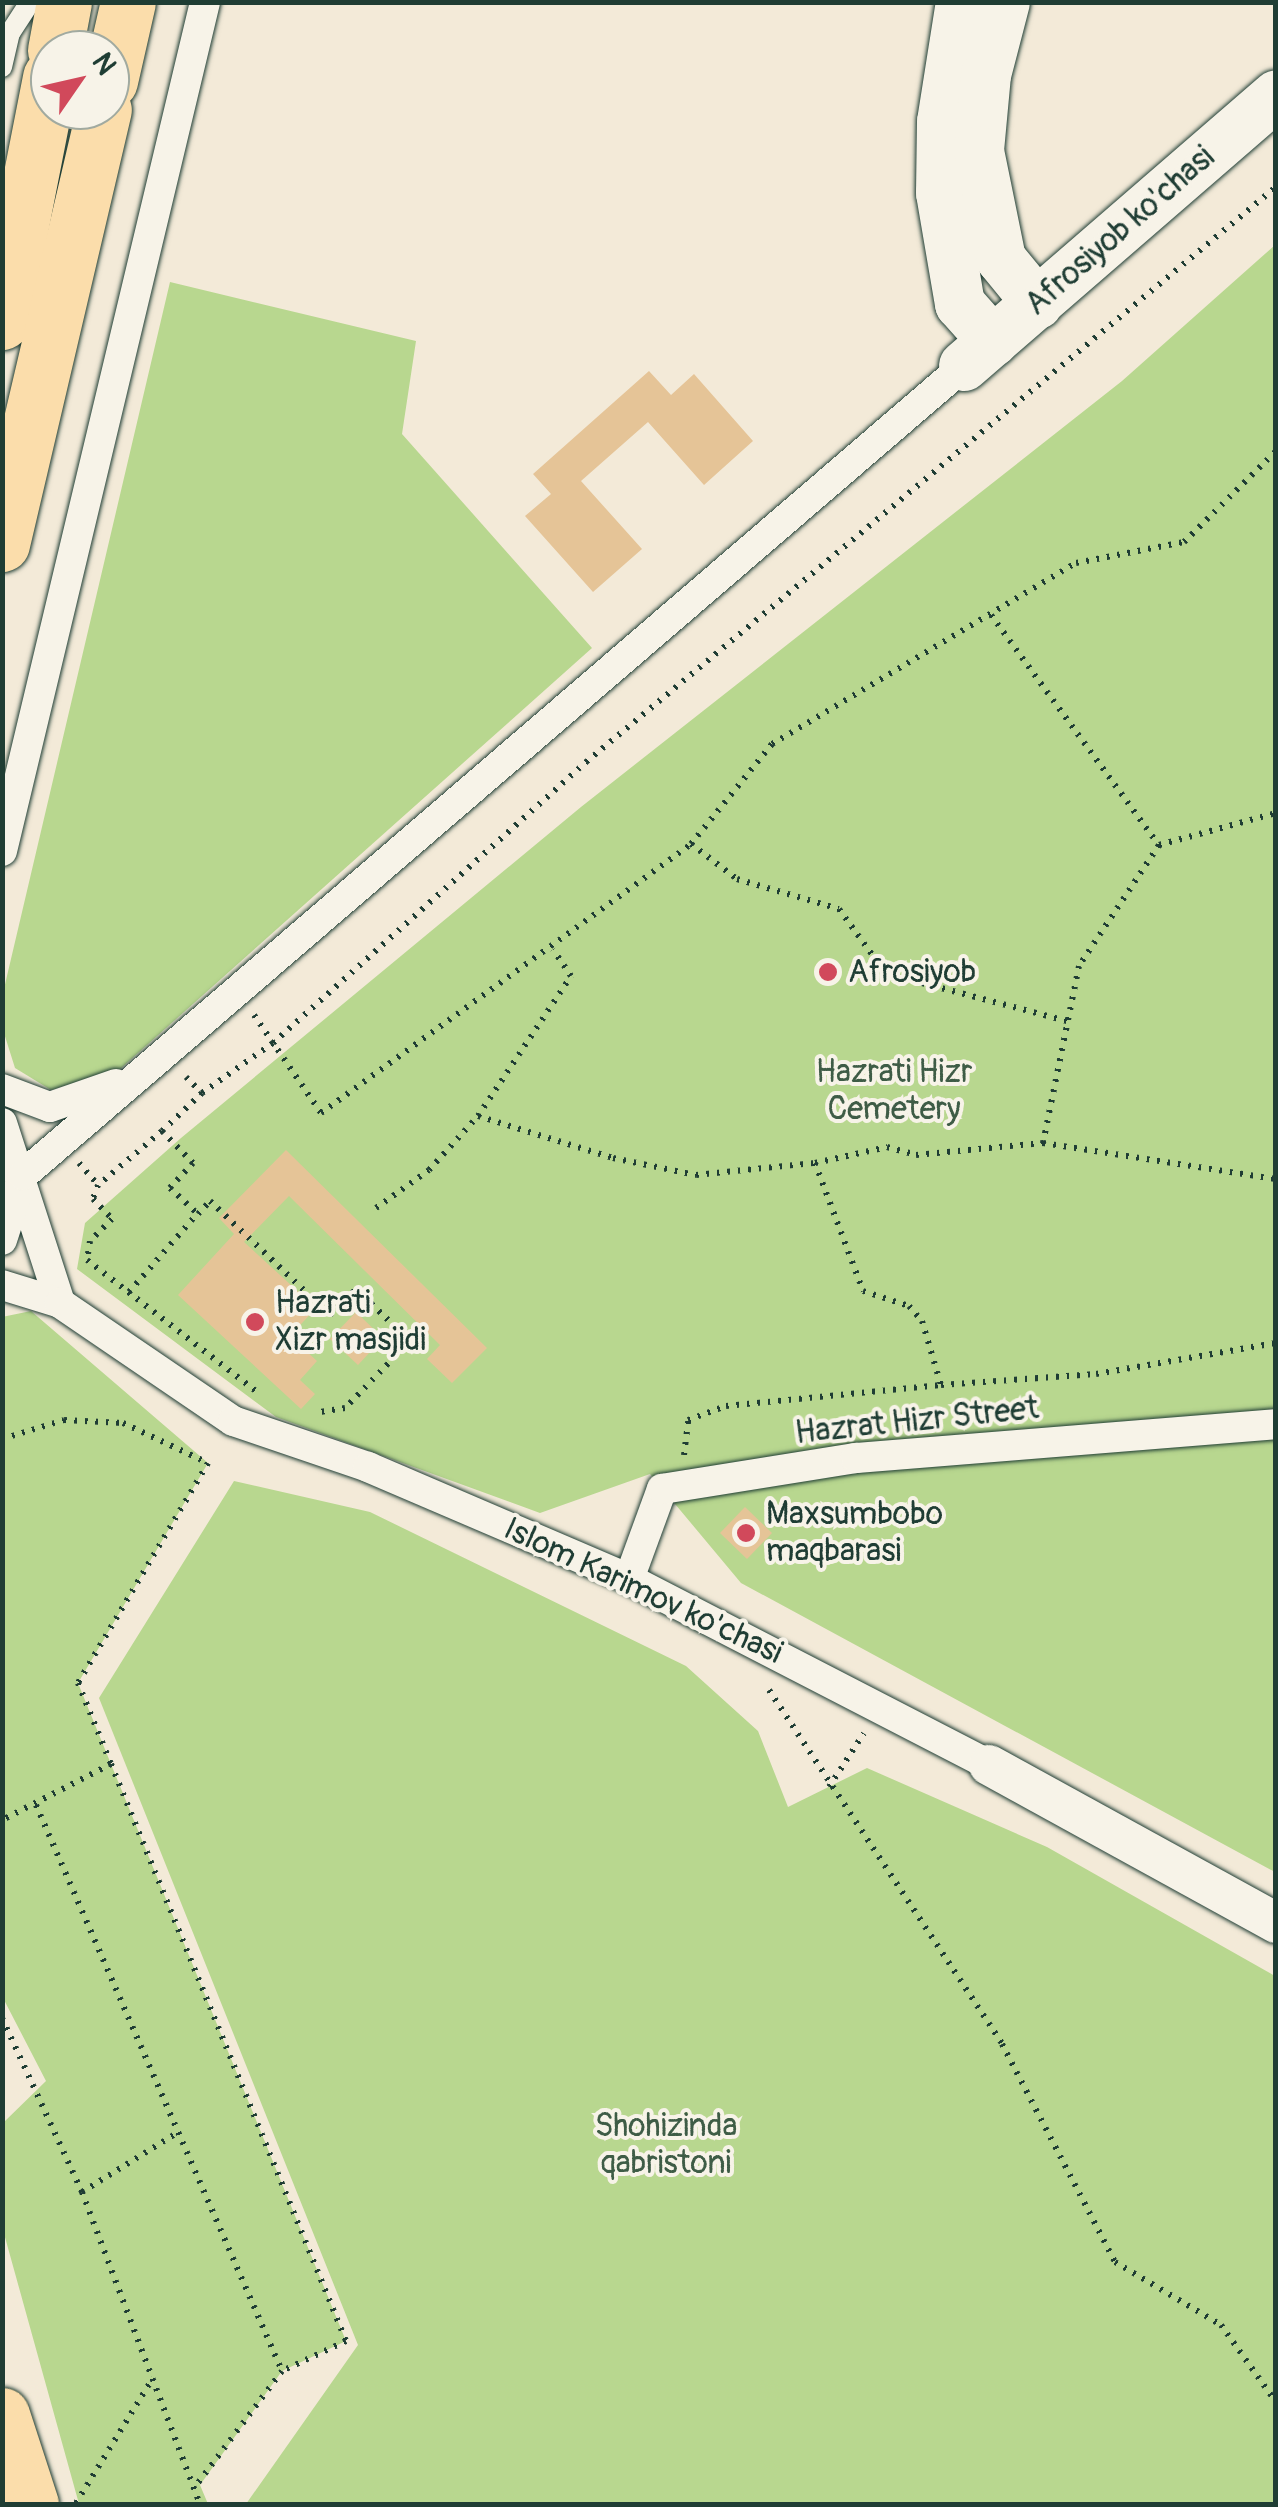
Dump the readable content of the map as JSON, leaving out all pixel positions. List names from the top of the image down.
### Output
{
  "streets": {
    "street": ["Afrosiyob ko'chasi", "Hazrat Hizr Street", "Islom Karimov ko'chasi"]
  },
  "crossings": [
    ["Hazrat Hizr Street", "Islom Karimov ko'chasi"]
  ],
  "parks": ["Hazrati Hizr Cemetery", "Shohizinda qabristoni"],
  "places": ["Afrosiyob", "Hazrati Xizr masjidi", "Maxsumbobo maqbarasi"],
  "north": "top right"
}
